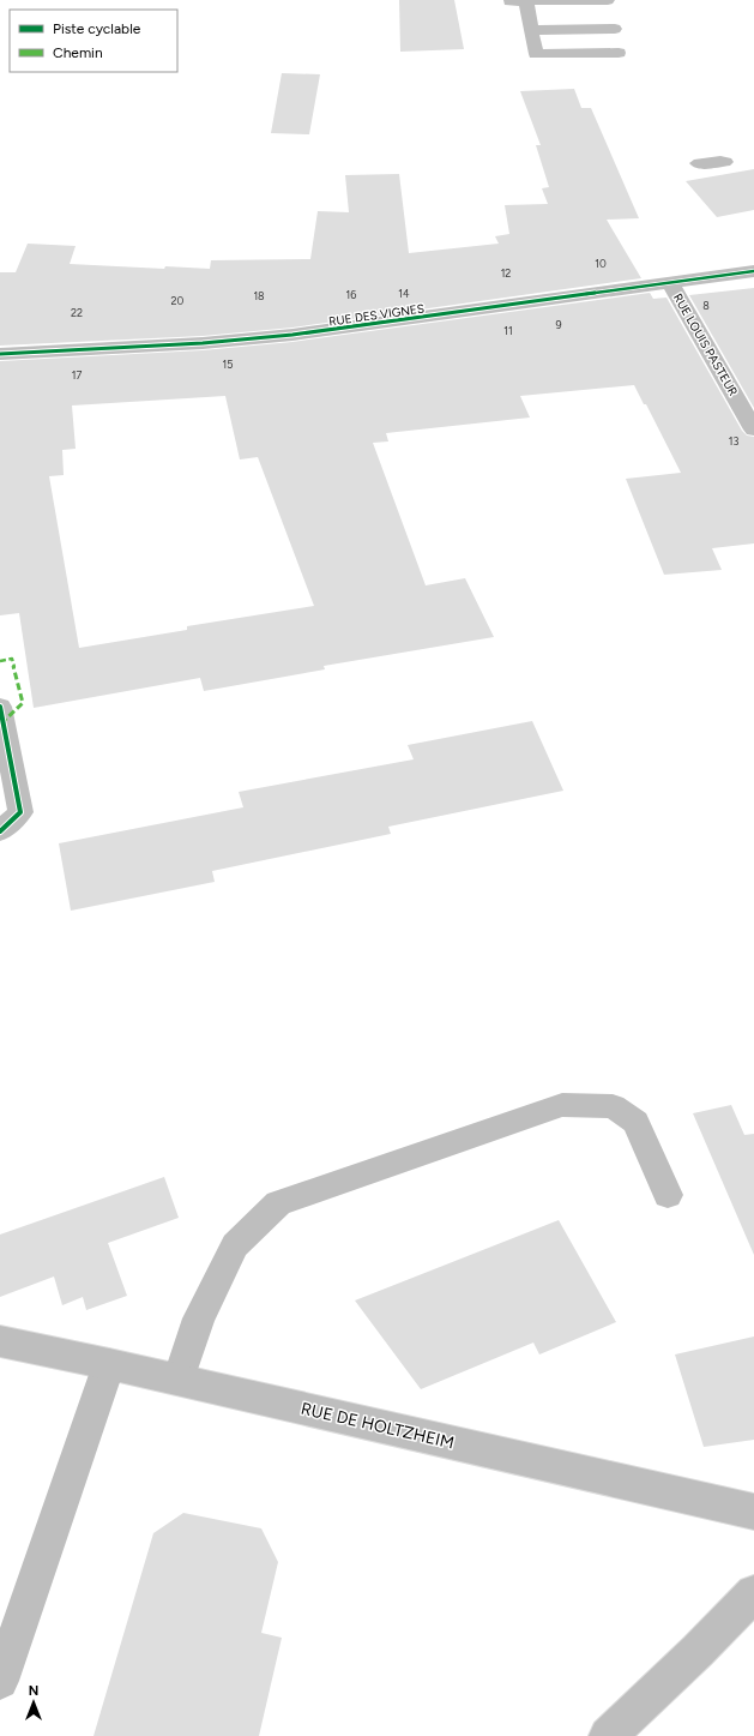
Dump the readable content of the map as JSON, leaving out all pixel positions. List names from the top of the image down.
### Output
{
  "streets": {
    "street": ["RUE DES VIGNES", "RUE LOUIS PASTEUR", "RUE DE HOLTZHEIM"]
  },
  "crossings": [
    ["RUE DES VIGNES", "RUE LOUIS PASTEUR"]
  ],
  "house_numbers": [
    "10",
    "12",
    "14",
    "16",
    "18",
    "20",
    "8",
    "22",
    "9",
    "11",
    "15",
    "17",
    "13"
  ],
  "legend": ["Piste cyclable", "Chemin"],
  "north": "top"
}
